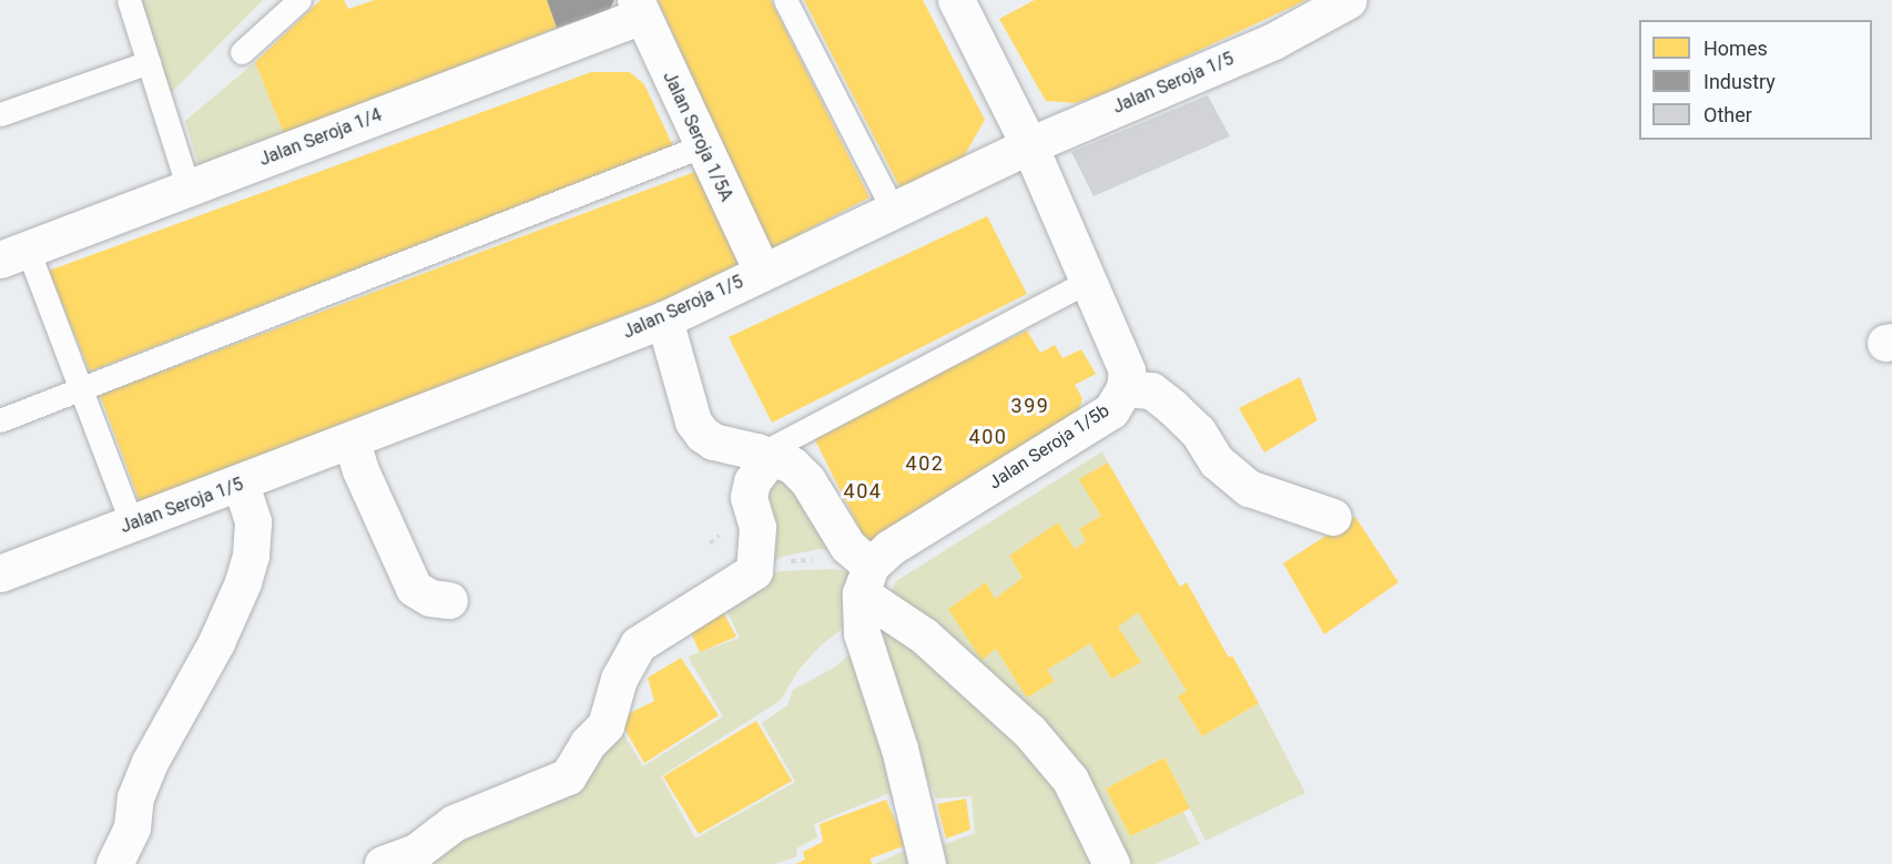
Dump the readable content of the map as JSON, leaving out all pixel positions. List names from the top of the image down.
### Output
{
  "streets": {
    "street": [
      "Jalan Seroja 1/5",
      "Jalan Seroja 1/5A",
      "Jalan Seroja 1/4",
      "Jalan Seroja 1/5b"
    ]
  },
  "crossings": [
    ["Jalan Seroja 1/5", "Jalan Seroja 1/5A"],
    ["Jalan Seroja 1/5", "Jalan Seroja 1/5b"],
    ["Jalan Seroja 1/5A", "Jalan Seroja 1/4"]
  ],
  "districts": [
    "399",
    "400",
    "402",
    "404"
  ],
  "legend": ["Homes", "Industry", "Other"]
}
